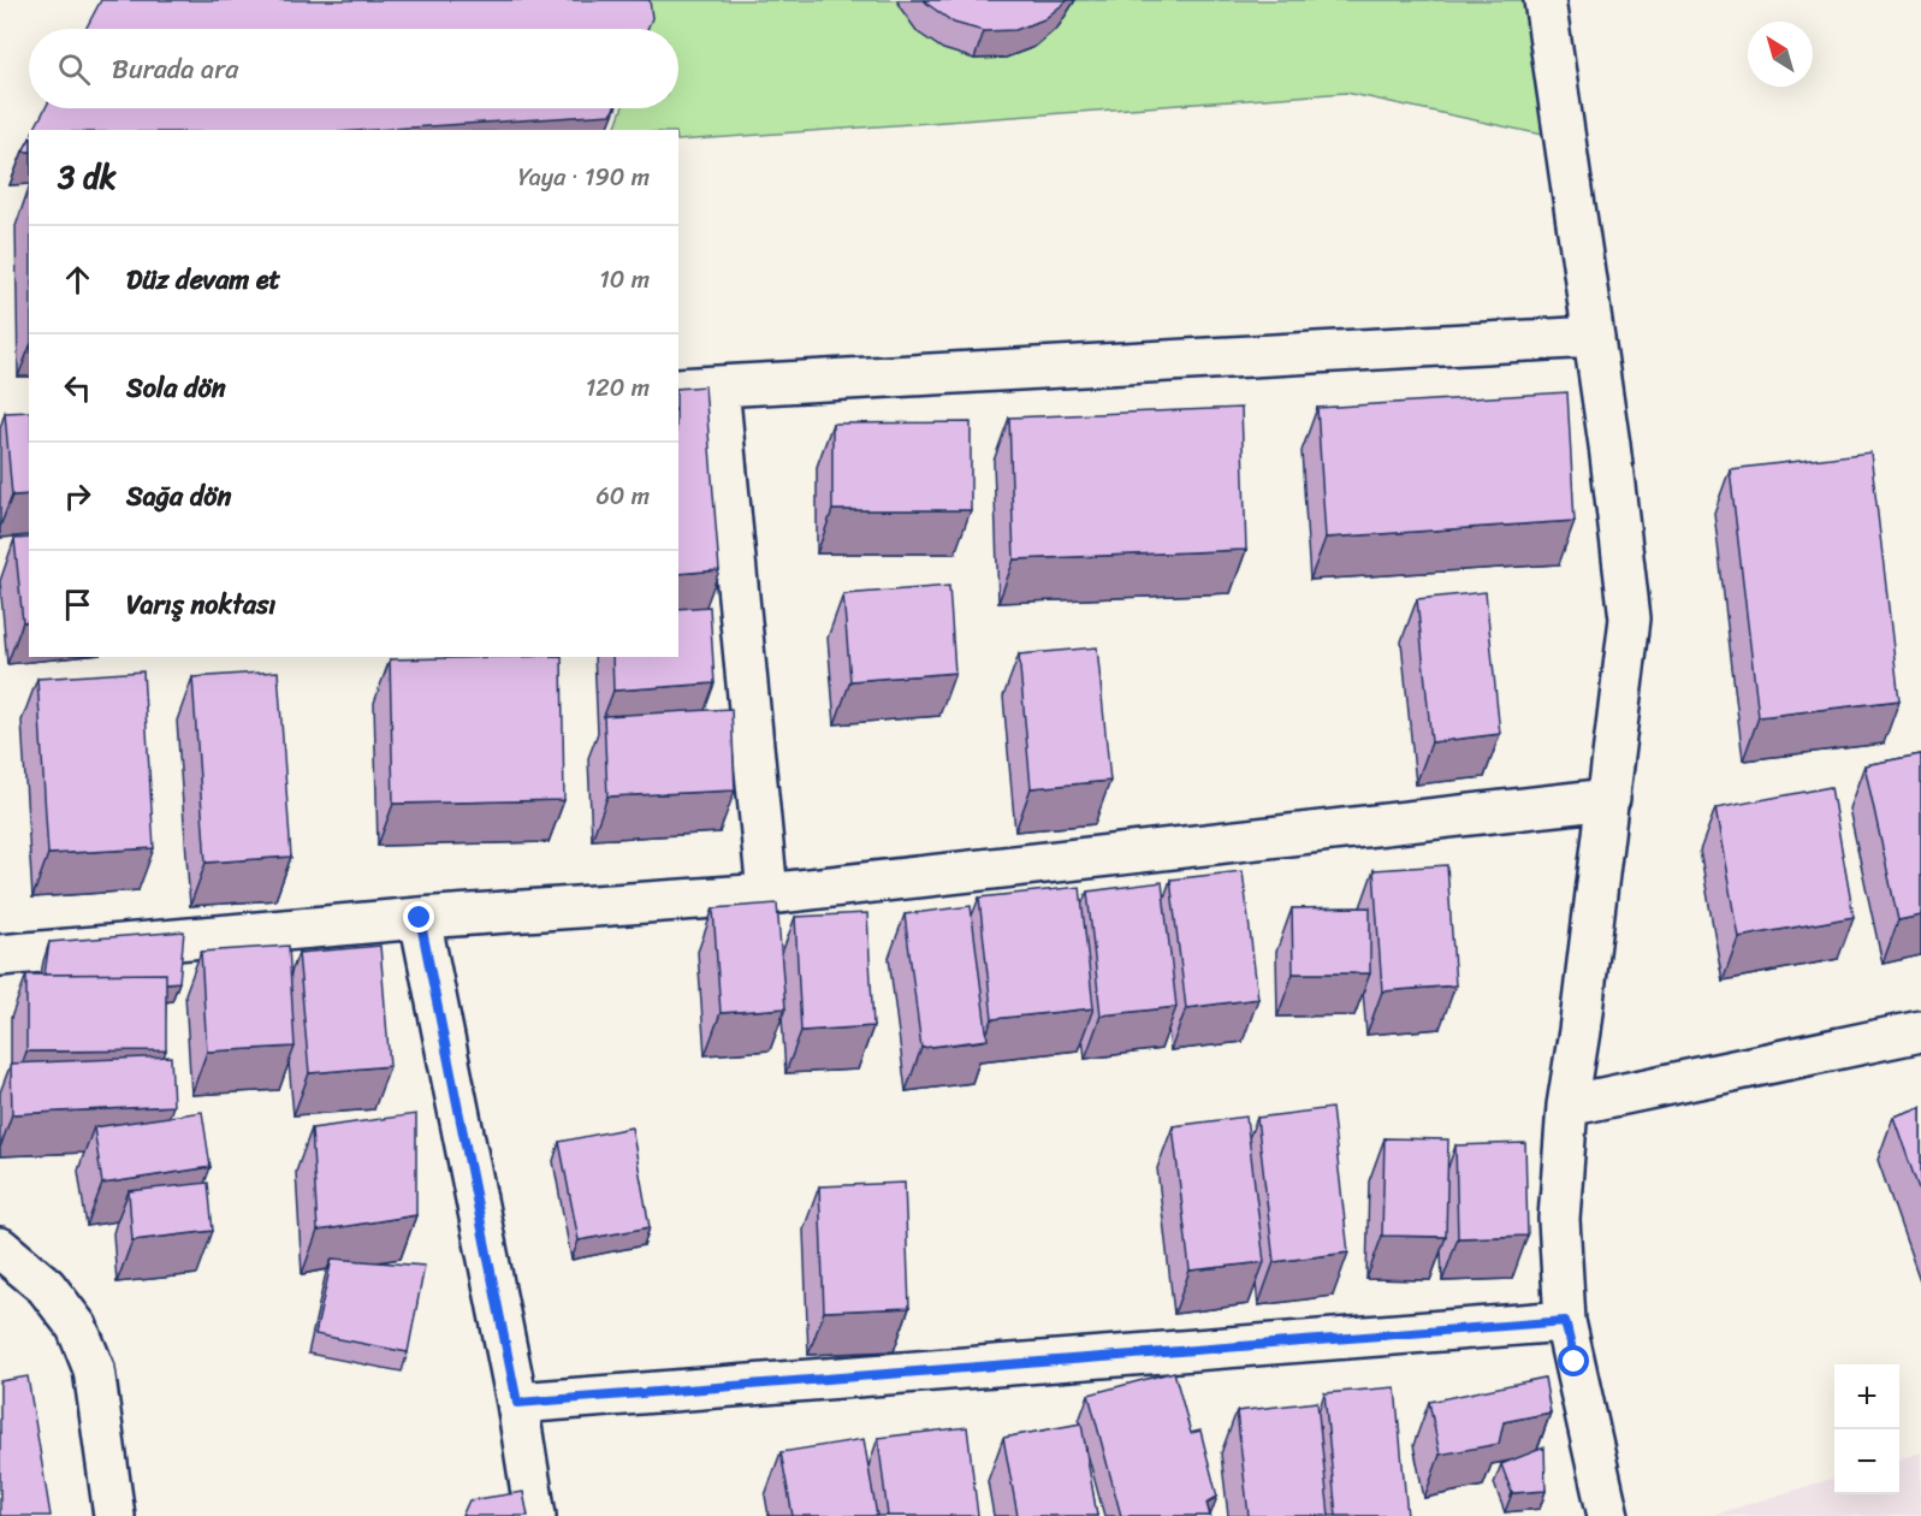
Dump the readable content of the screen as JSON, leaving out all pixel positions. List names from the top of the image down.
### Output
{
  "north": "top left",
  "page": {
    "search": "Burada ara",
    "heading": ["3 dk", "Yaya · 190 m"],
    "list": [
      ["Düz devam et", "10 m"],
      ["Sola dön", "120 m"],
      ["Sağa dön", "60 m"],
      "Varış noktası"
    ],
    "map_buttons": ["+", "−"]
  }
}
